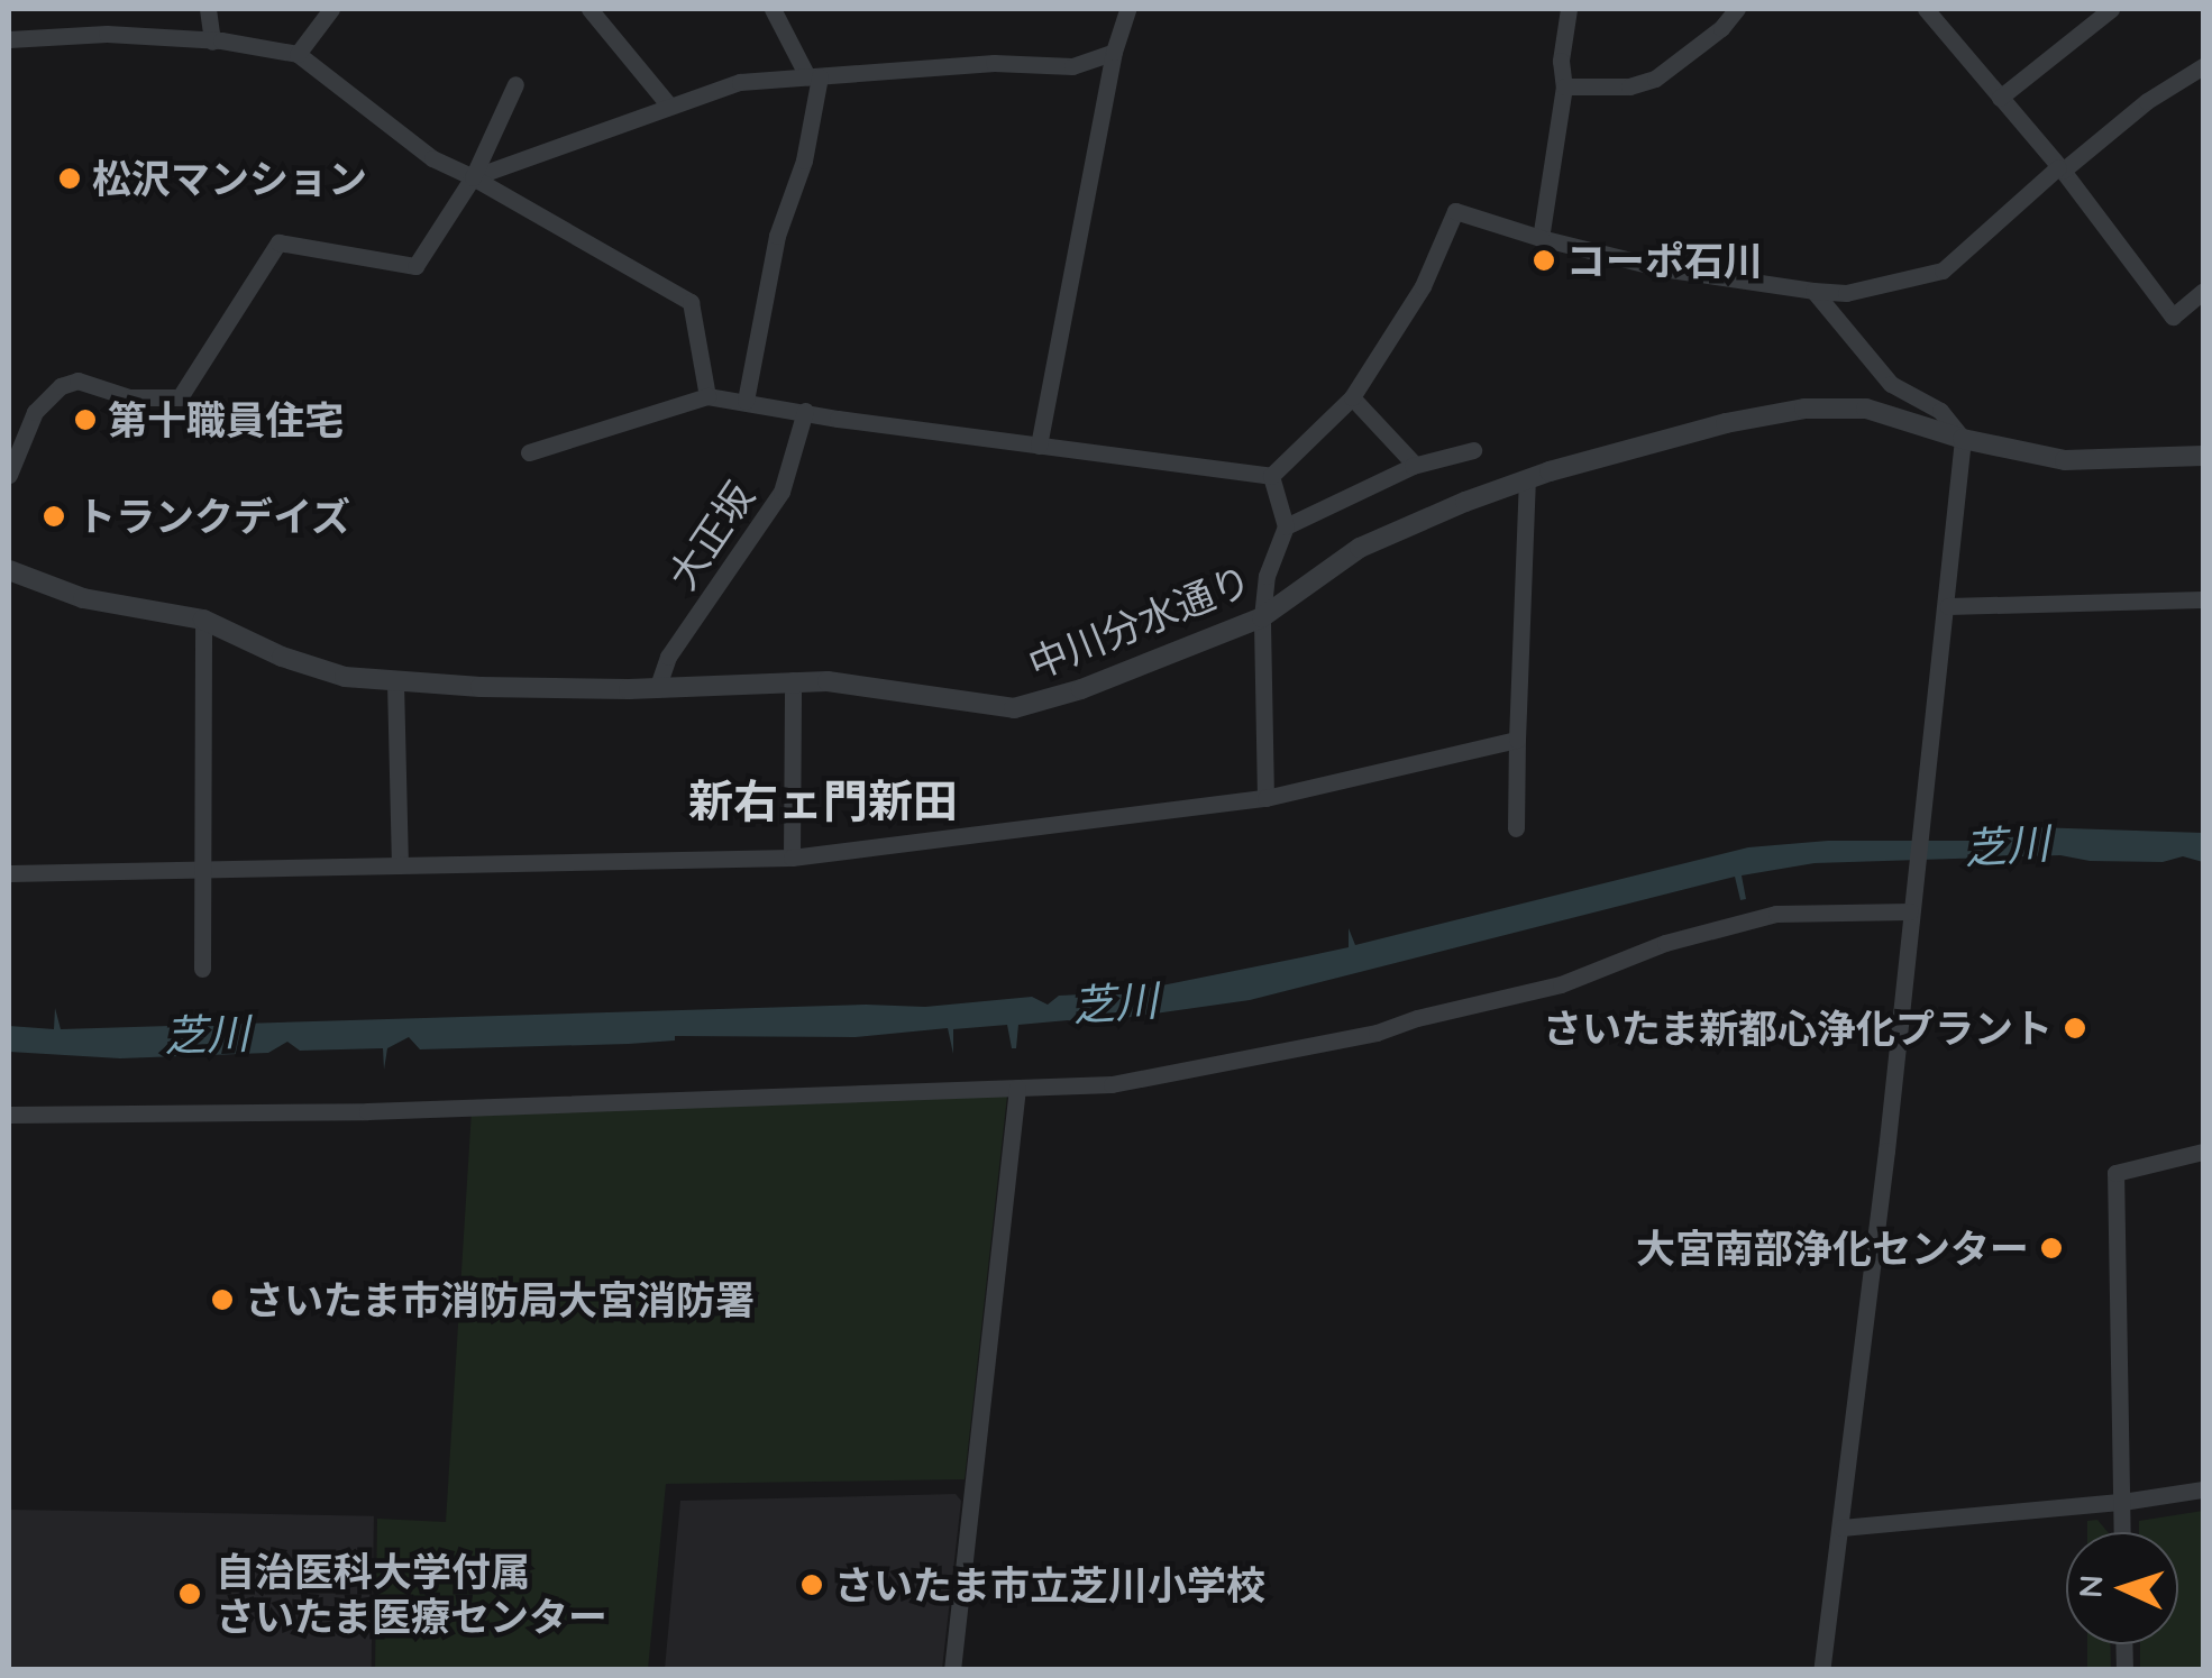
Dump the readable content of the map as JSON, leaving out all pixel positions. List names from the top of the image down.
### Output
{
  "streets": {
    "street": ["大正坂", "中川分水通り"]
  },
  "crossings": [
    ["大正坂", "中川分水通り"]
  ],
  "districts": ["新右ェ門新田"],
  "water": ["芝川"],
  "places": [
    "松沢マンション",
    "コーポ石川",
    "第十職員住宅",
    "トランクデイズ",
    "さいたま新都心浄化プラント",
    "大宮南部浄化センター",
    "さいたま市消防局大宮消防署",
    "さいたま市立芝川小学校",
    "自治医科大学付属 さいたま医療センター"
  ],
  "north": "left"
}
